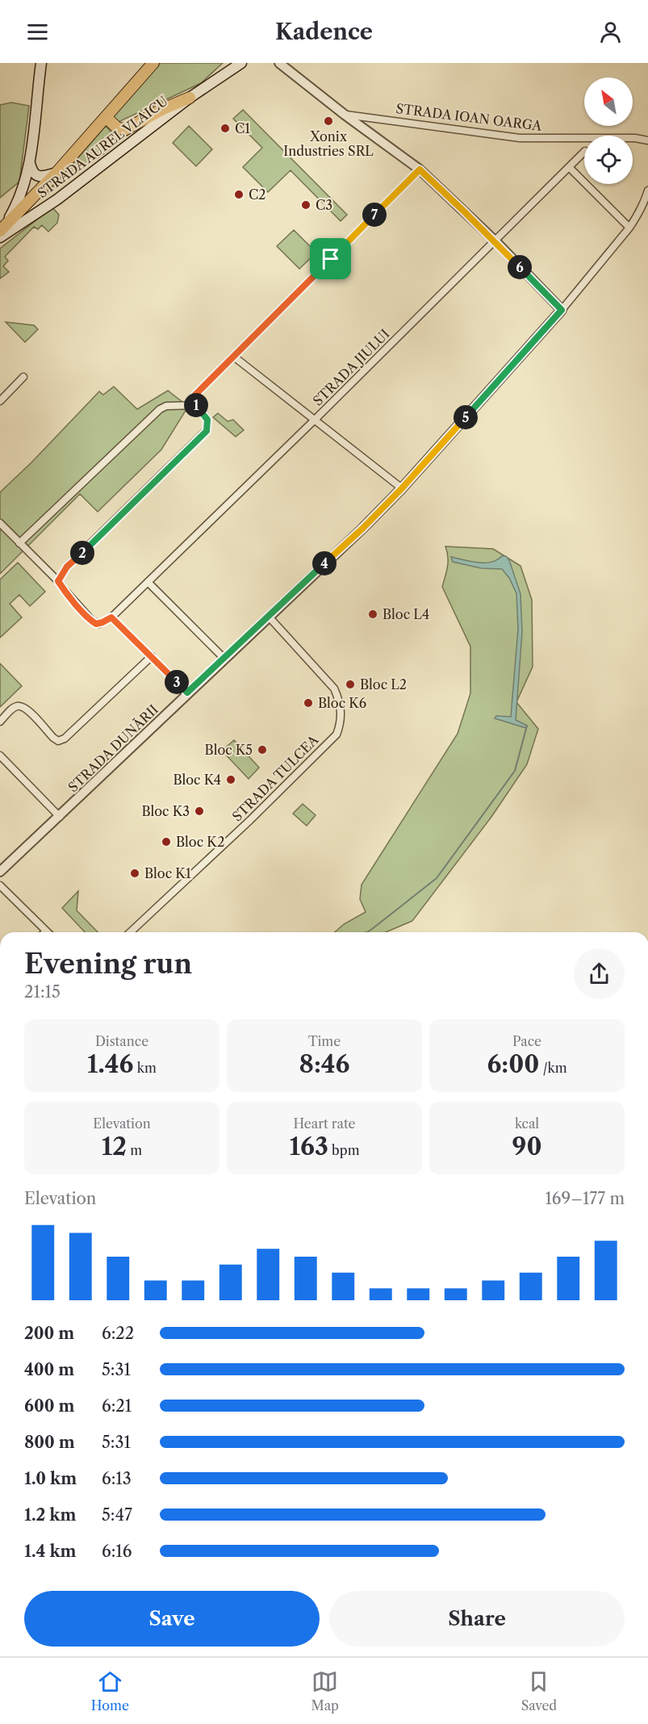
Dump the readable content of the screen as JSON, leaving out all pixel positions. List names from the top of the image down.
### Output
{
  "streets": {
    "main road": ["STRADA AUREL VLAICU"],
    "street": [
      "STRADA IOAN OARGA",
      "STRADA JIULUI",
      "STRADA DUNĂRII",
      "STRADA TULCEA"
    ]
  },
  "crossings": [
    ["STRADA DUNĂRII", "STRADA TULCEA"]
  ],
  "places": [
    "Xonix Industries SRL",
    "C1",
    "C2",
    "C3",
    "Bloc L4",
    "Bloc L2",
    "Bloc K6",
    "Bloc K5",
    "Bloc K4",
    "Bloc K3",
    "Bloc K2",
    "Bloc K1"
  ],
  "north": "top left",
  "page": {
    "header": "Kadence",
    "pins": [
      "7",
      "6",
      "1",
      "5",
      "2",
      "4",
      "3"
    ],
    "heading": ["Evening run", "21:15"],
    "stats": [
      ["Distance", "1.46 km"],
      ["Time", "8:46"],
      ["Pace", "6:00 /km"],
      ["Elevation", "12 m"],
      ["Heart rate", "163 bpm"],
      ["kcal", "90"]
    ],
    "chart": ["Elevation", "169–177 m"],
    "list": [
      {
        "name": "200 m",
        "note": "6:22"
      },
      {
        "name": "400 m",
        "note": "5:31"
      },
      {
        "name": "600 m",
        "note": "6:21"
      },
      {
        "name": "800 m",
        "note": "5:31"
      },
      {
        "name": "1.0 km",
        "note": "6:13"
      },
      {
        "name": "1.2 km",
        "note": "5:47"
      },
      {
        "name": "1.4 km",
        "note": "6:16"
      }
    ],
    "buttons": ["Save", "Share"],
    "tabs": ["Home", "Map", "Saved"]
  }
}
